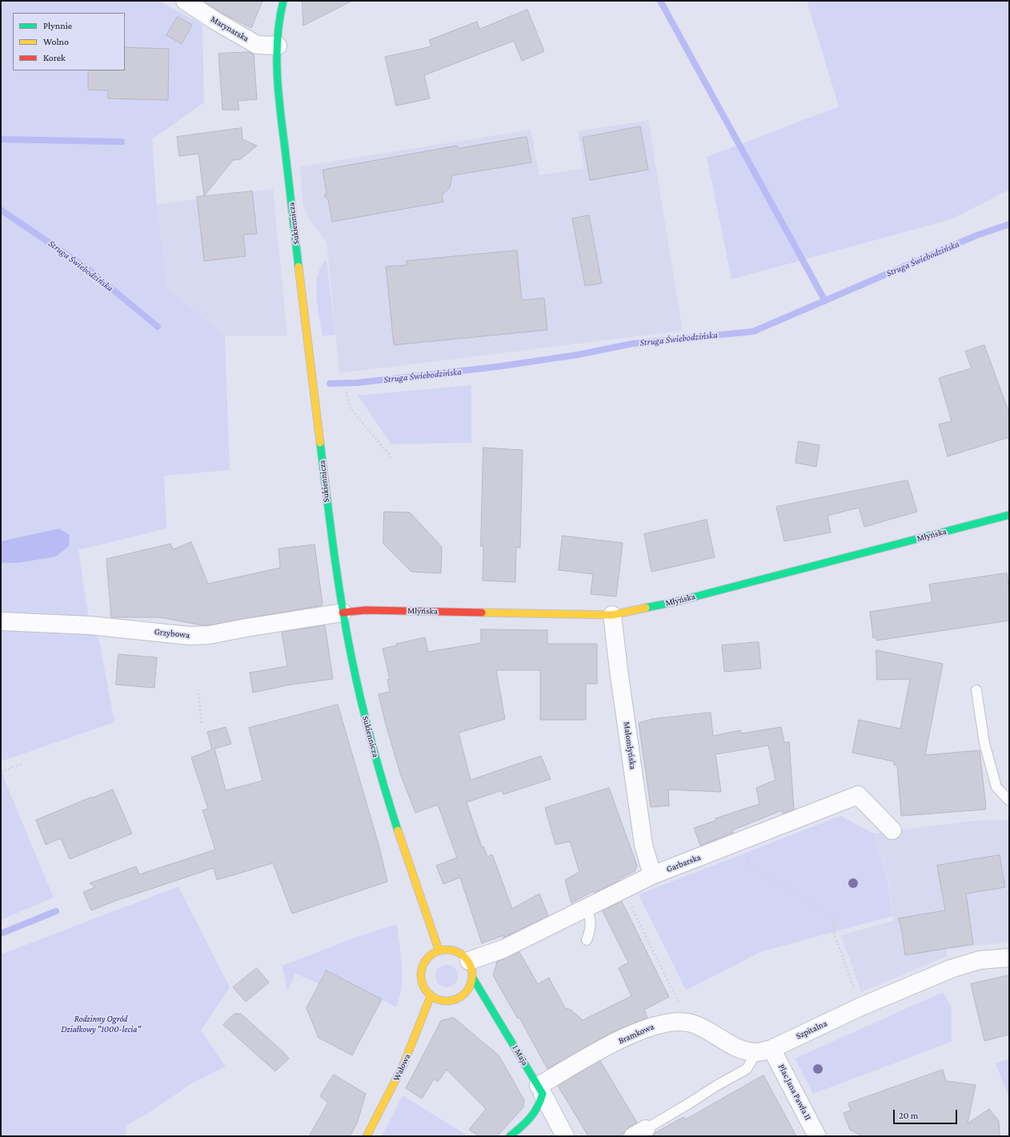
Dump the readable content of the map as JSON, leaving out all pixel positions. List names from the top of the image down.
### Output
{
  "streets": {
    "street": [
      "Marynarska",
      "Sukiennicza",
      "Młyńska",
      "Grzybowa",
      "Małomłyńska",
      "Garbarska",
      "Szpitalna",
      "Bramkowa",
      "1 Maja",
      "Wałowa",
      "Plac Jana Pawła II"
    ]
  },
  "crossings": [
    ["Marynarska", "Sukiennicza"],
    ["Sukiennicza", "Młyńska"],
    ["Sukiennicza", "Grzybowa"],
    ["Sukiennicza", "Garbarska"],
    ["Sukiennicza", "1 Maja"],
    ["Sukiennicza", "Wałowa"],
    ["Młyńska", "Grzybowa"],
    ["Młyńska", "Małomłyńska"],
    ["Małomłyńska", "Garbarska"],
    ["Garbarska", "1 Maja"],
    ["Garbarska", "Wałowa"],
    ["Szpitalna", "Bramkowa"],
    ["Szpitalna", "Plac Jana Pawła II"],
    ["Bramkowa", "1 Maja"],
    ["Bramkowa", "Plac Jana Pawła II"],
    ["1 Maja", "Wałowa"]
  ],
  "water": ["Struga Świebodzińska"],
  "parks": ["Rodzinny Ogród Działkowy \"1000-lecia\""],
  "legend": ["Płynnie", "Wolno", "Korek"],
  "scale_bar": "20 m"
}
